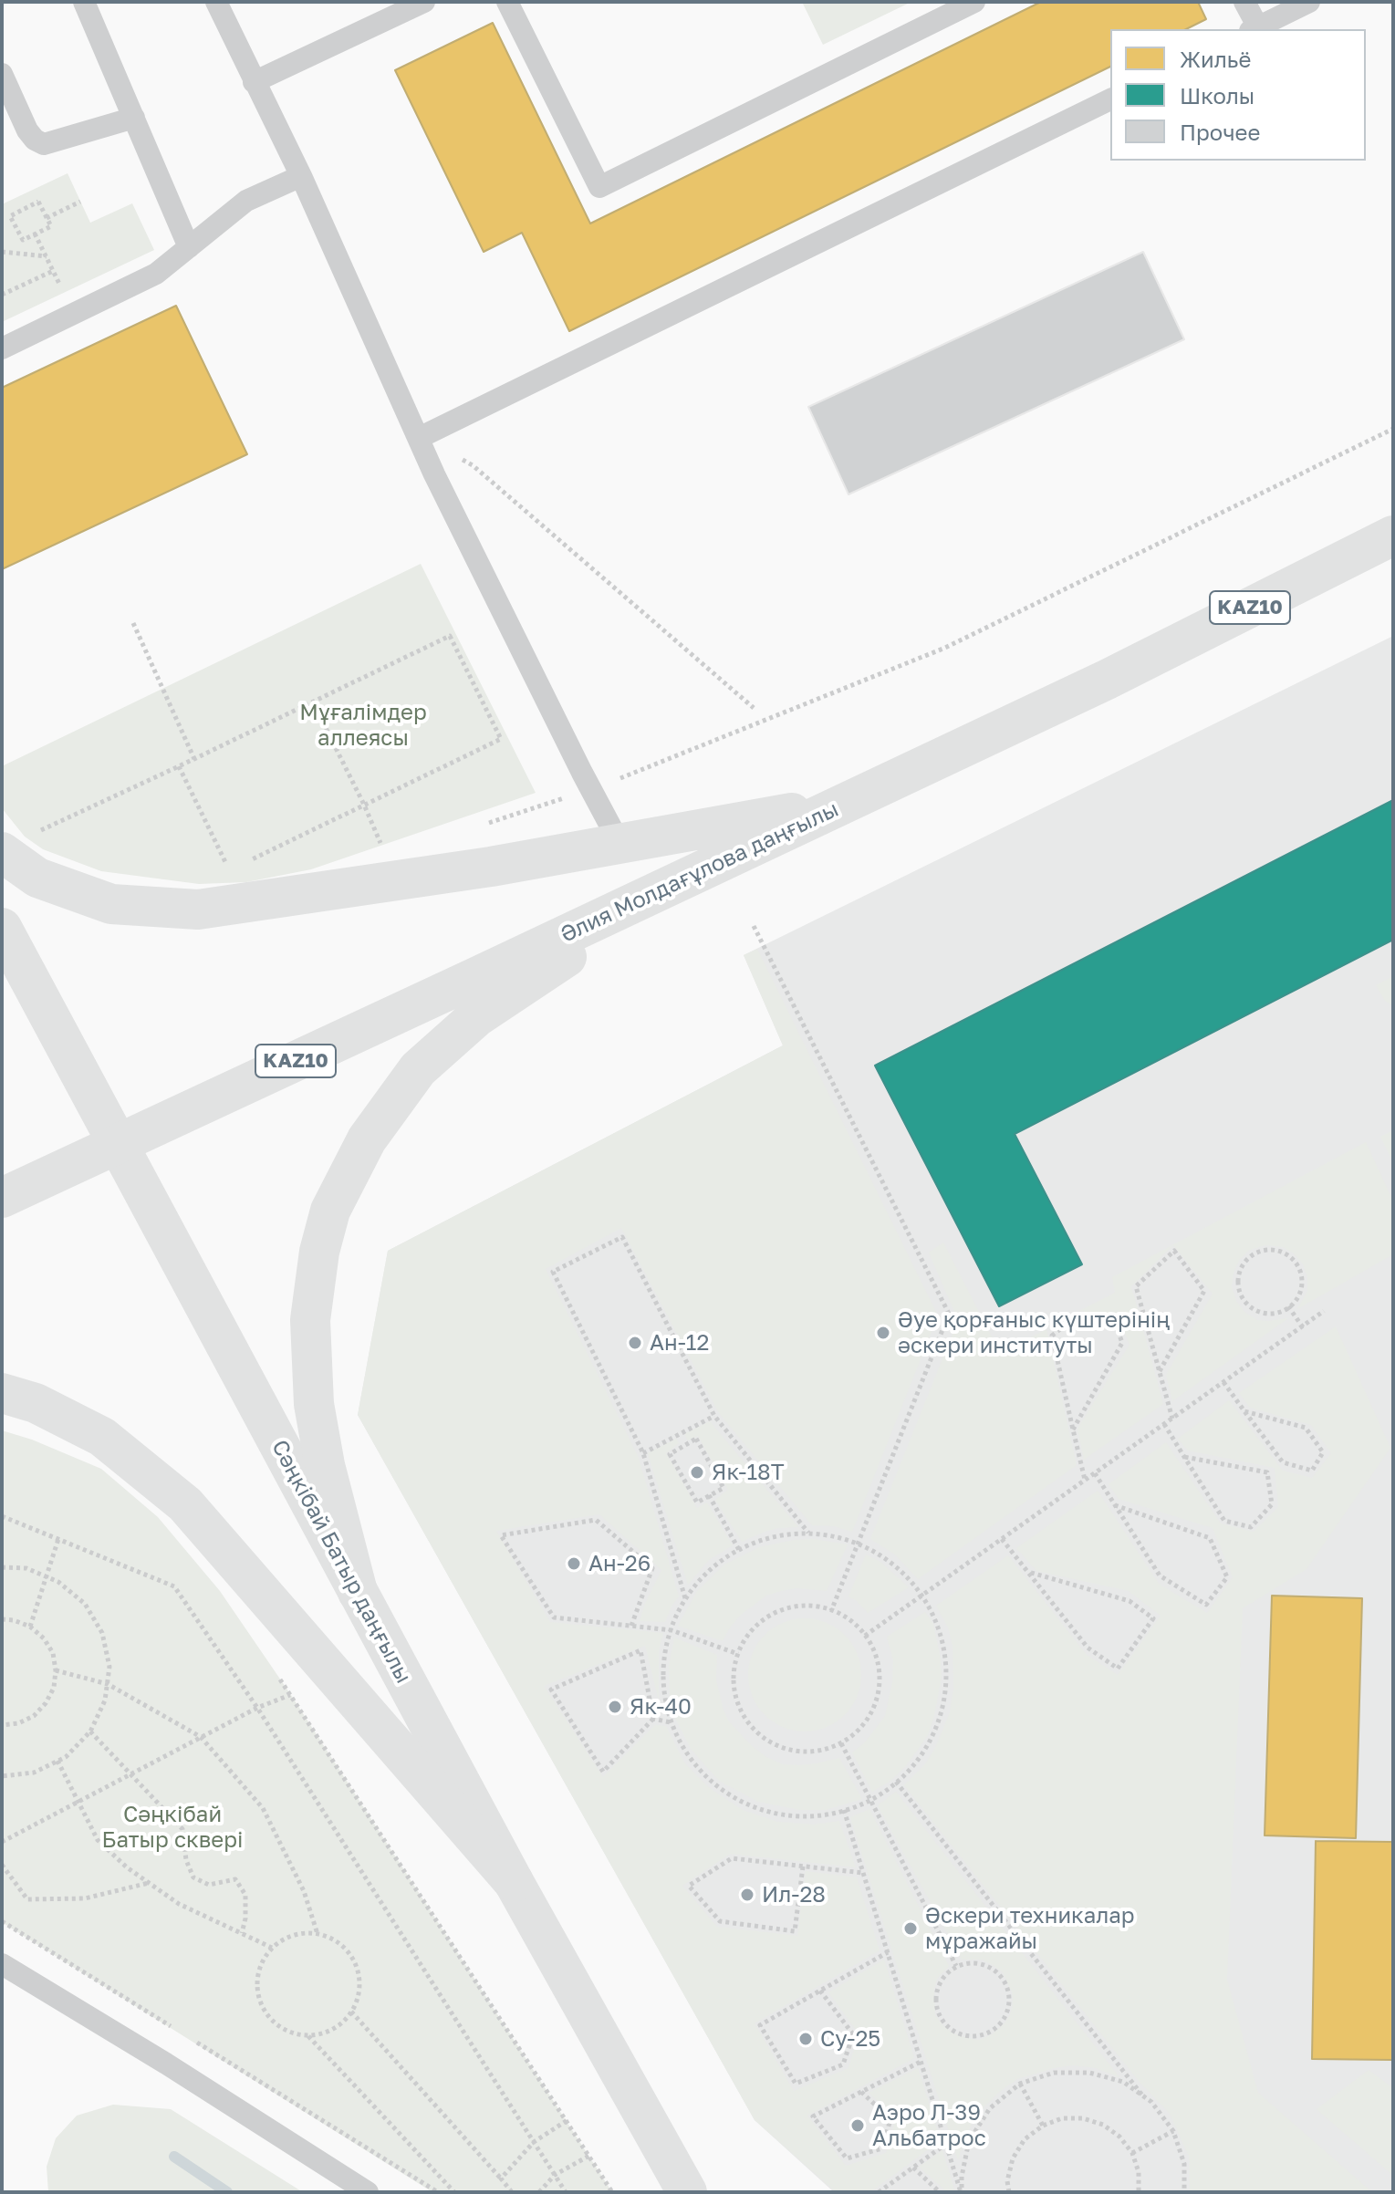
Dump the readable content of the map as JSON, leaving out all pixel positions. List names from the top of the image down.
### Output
{
  "streets": {
    "main road": ["KAZ10", "Әлия Молдағұлова даңғылы", "Сәңкібай Батыр даңғылы"]
  },
  "crossings": [
    ["Әлия Молдағұлова даңғылы", "Сәңкібай Батыр даңғылы"]
  ],
  "parks": ["Мұғалімдер аллеясы", "Сәңкібай Батыр сквері"],
  "places": [
    "Әуе қорғаныс күштерінің әскери институты",
    "Ан-12",
    "Як-18Т",
    "Ан-26",
    "Як-40",
    "Ил-28",
    "Әскери техникалар мұражайы",
    "Су-25",
    "Аэро Л-39 Альбатрос"
  ],
  "legend": ["Жильё", "Школы", "Прочее"]
}
